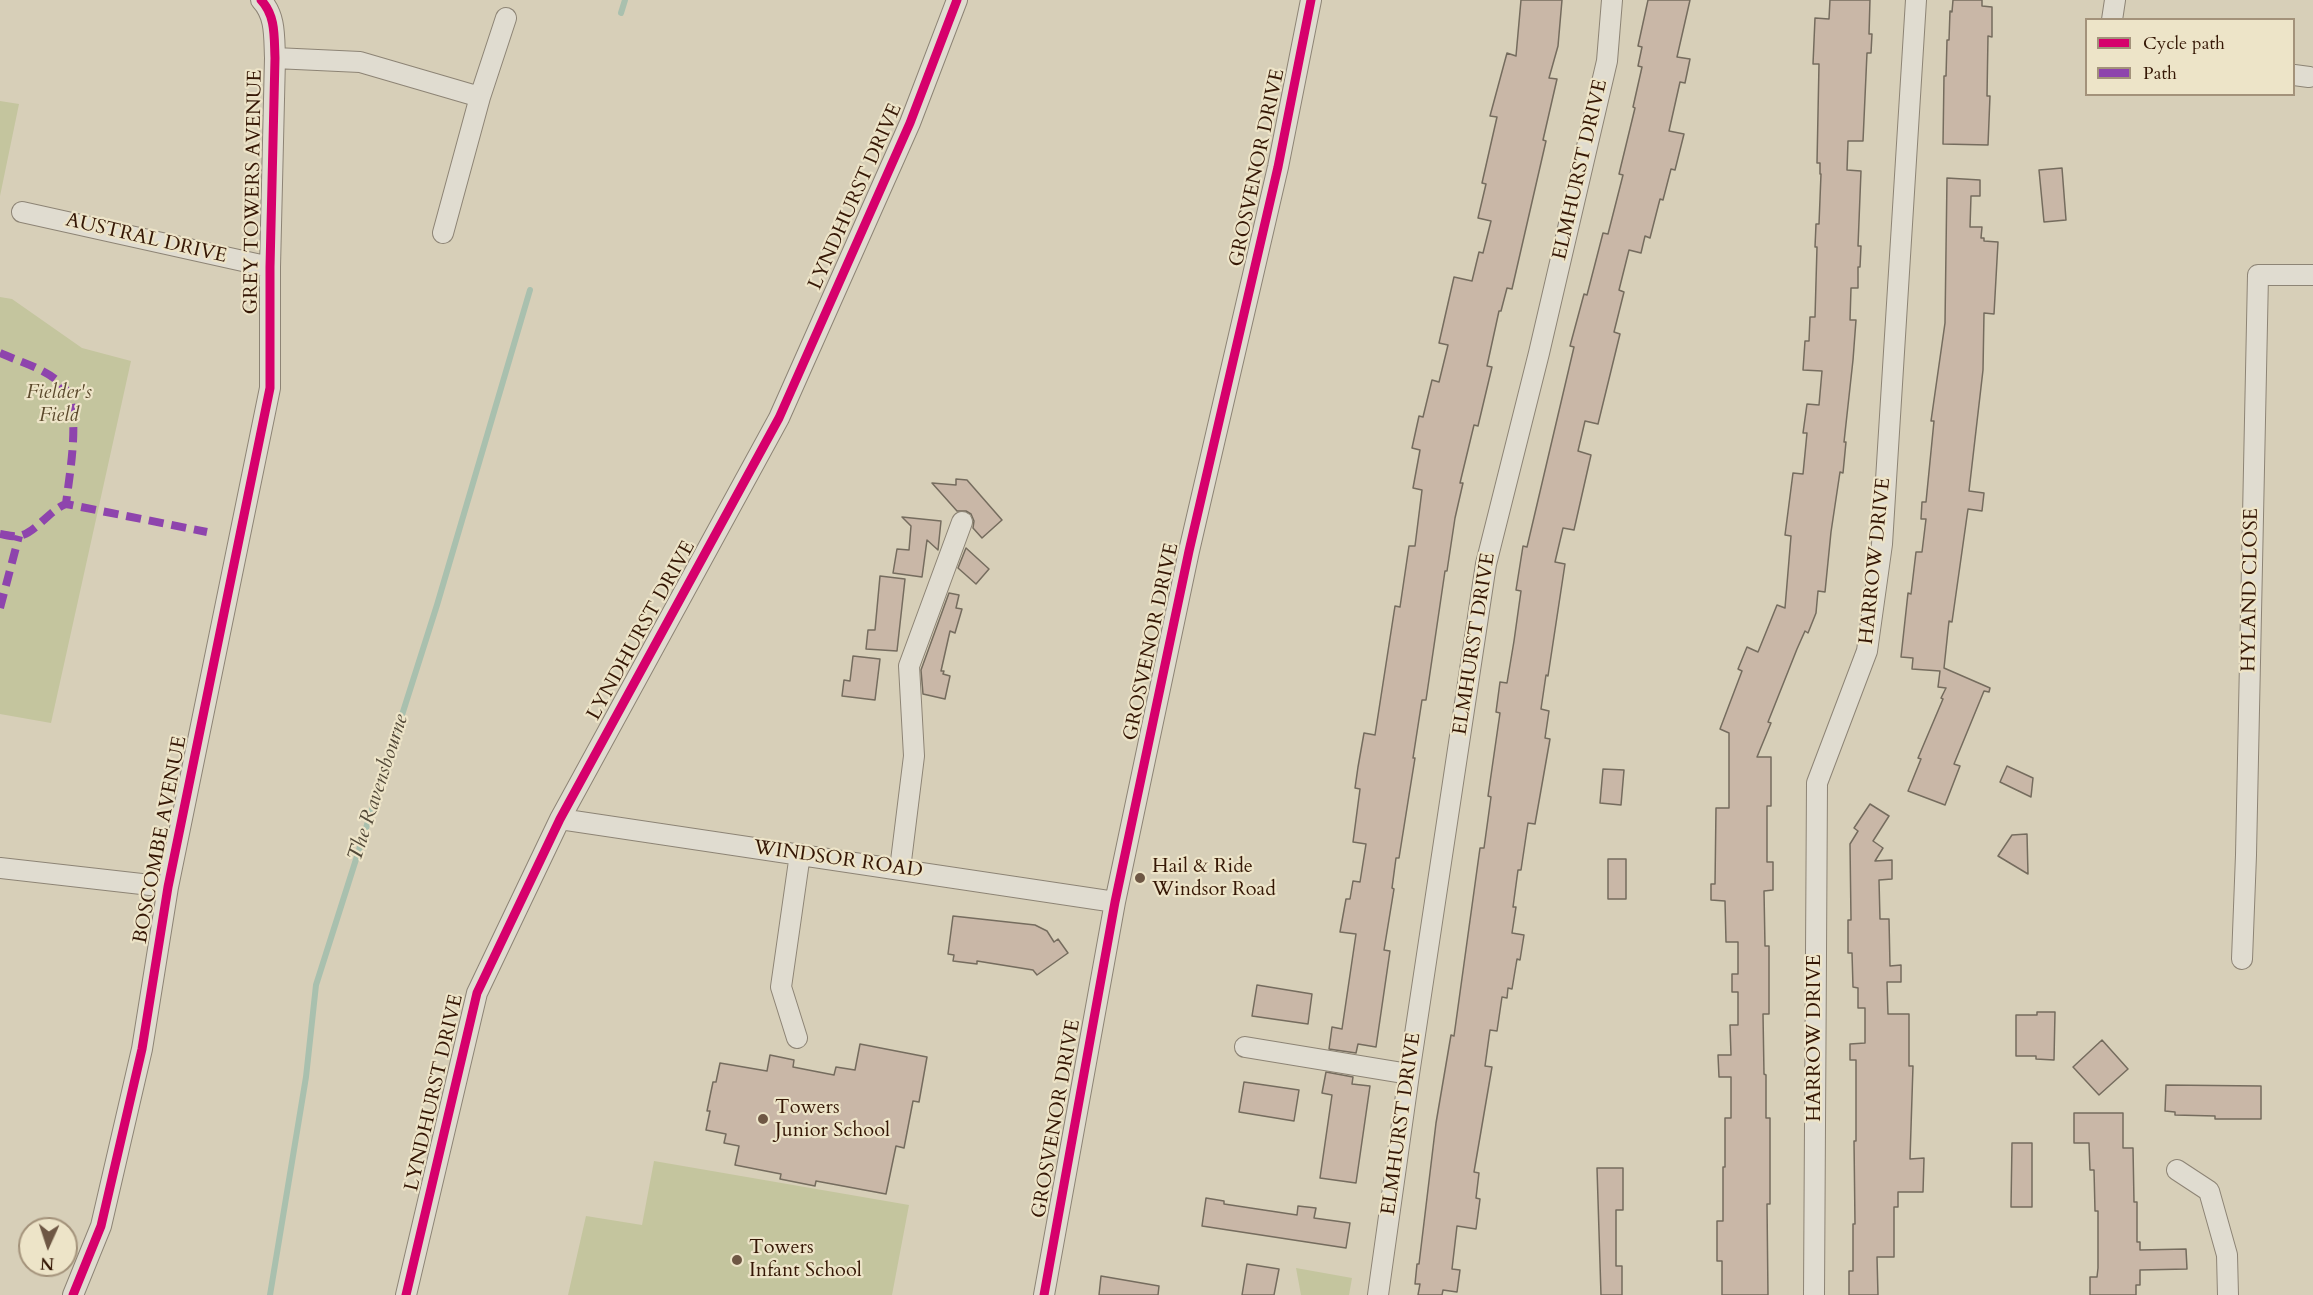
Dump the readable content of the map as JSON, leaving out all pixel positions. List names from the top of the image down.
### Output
{
  "streets": {
    "street": [
      "GROSVENOR DRIVE",
      "ELMHURST DRIVE",
      "GREY TOWERS AVENUE",
      "LYNDHURST DRIVE",
      "AUSTRAL DRIVE",
      "HARROW DRIVE",
      "HYLAND CLOSE",
      "BOSCOMBE AVENUE",
      "WINDSOR ROAD"
    ]
  },
  "crossings": [
    ["GROSVENOR DRIVE", "WINDSOR ROAD"],
    ["GREY TOWERS AVENUE", "AUSTRAL DRIVE"],
    ["GREY TOWERS AVENUE", "BOSCOMBE AVENUE"],
    ["LYNDHURST DRIVE", "WINDSOR ROAD"]
  ],
  "water": ["The Ravensbourne"],
  "parks": ["Fielder's Field"],
  "places": ["Hail & Ride Windsor Road", "Towers Junior School", "Towers Infant School"],
  "legend": ["Cycle path", "Path"],
  "north": "bottom"
}
